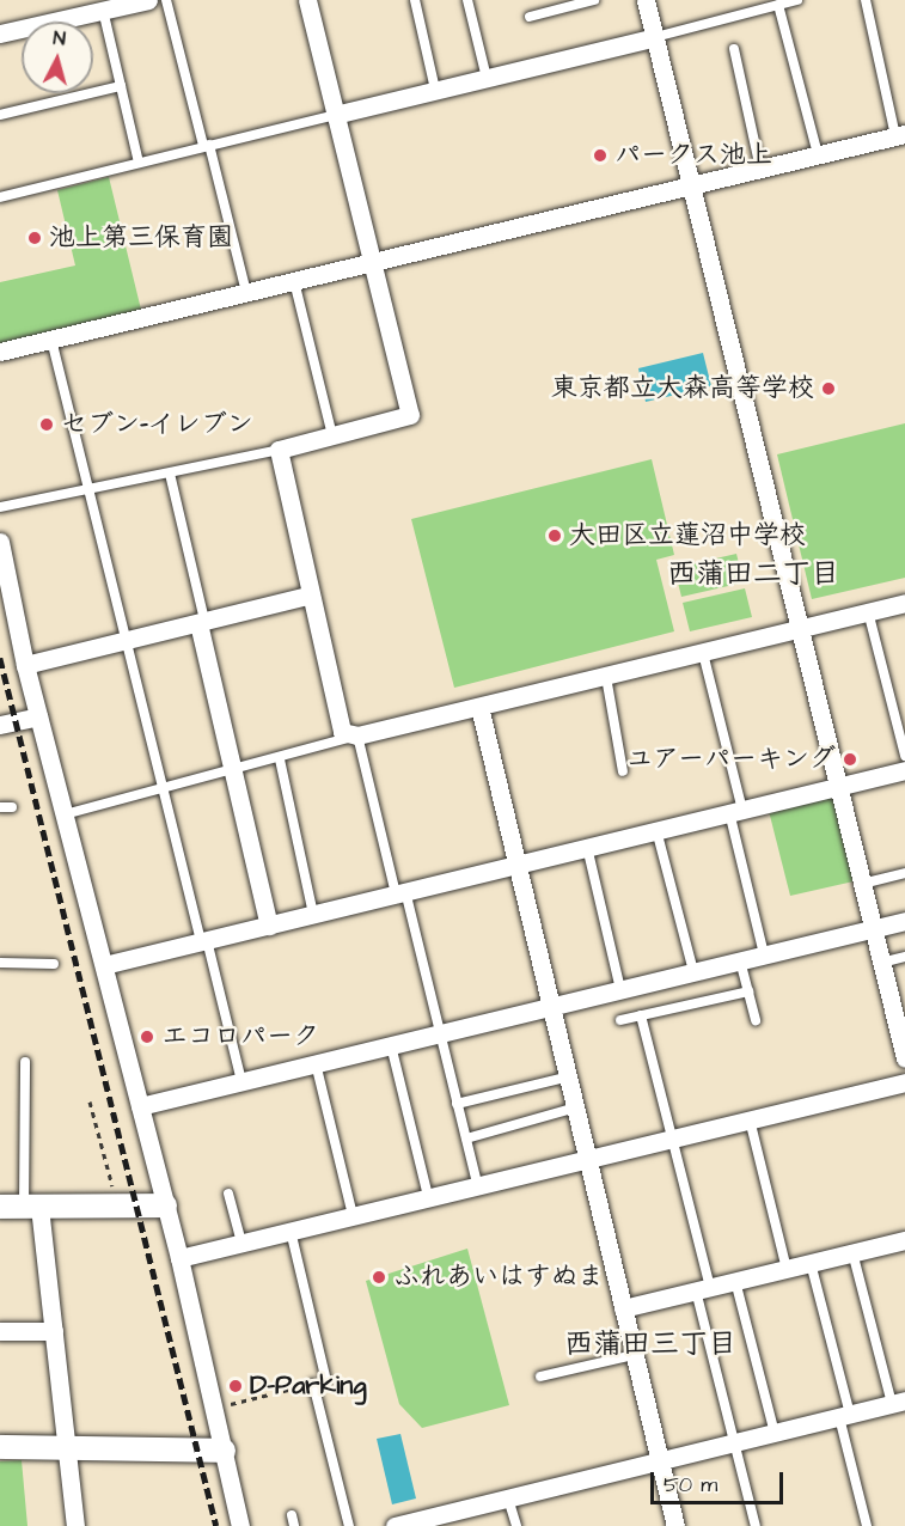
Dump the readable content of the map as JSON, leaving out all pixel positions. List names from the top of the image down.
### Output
{
  "districts": ["西蒲田二丁目", "西蒲田三丁目"],
  "places": [
    "パークス池上",
    "池上第三保育園",
    "東京都立大森高等学校",
    "セブン-イレブン",
    "大田区立蓮沼中学校",
    "ユアーパーキング",
    "エコロパーク",
    "ふれあいはすぬま",
    "D-Parking"
  ],
  "scale_bar": "50 m",
  "north": "top"
}
